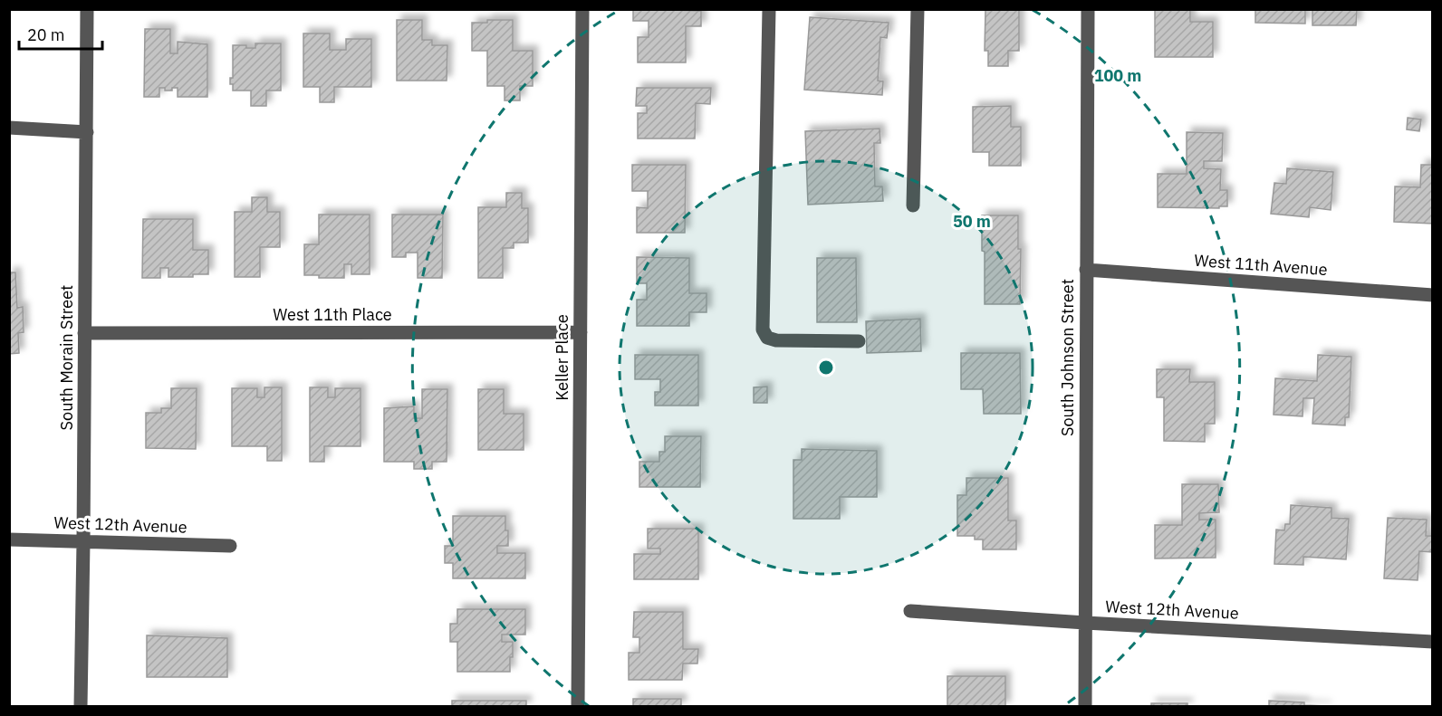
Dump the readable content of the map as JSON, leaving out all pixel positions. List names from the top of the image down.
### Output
{
  "streets": {
    "street": [
      "West 11th Avenue",
      "West 11th Place",
      "South Morain Street",
      "Keller Place",
      "South Johnson Street",
      "West 12th Avenue"
    ]
  },
  "crossings": [
    ["West 11th Avenue", "South Johnson Street"],
    ["West 11th Place", "South Morain Street"],
    ["West 11th Place", "Keller Place"],
    ["South Morain Street", "West 12th Avenue"],
    ["South Johnson Street", "West 12th Avenue"]
  ],
  "scale_bar": "20 m",
  "rings": ["100 m", "50 m"]
}
